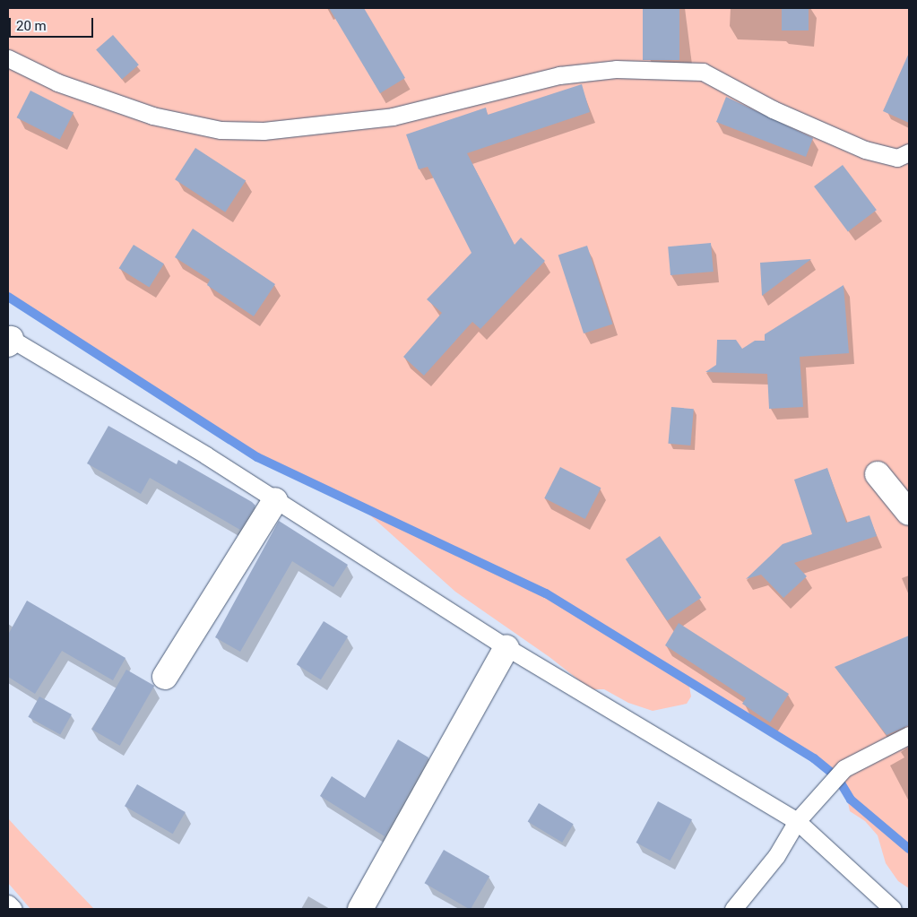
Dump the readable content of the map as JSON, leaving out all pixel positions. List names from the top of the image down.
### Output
{
  "scale_bar": "20 m"
}
